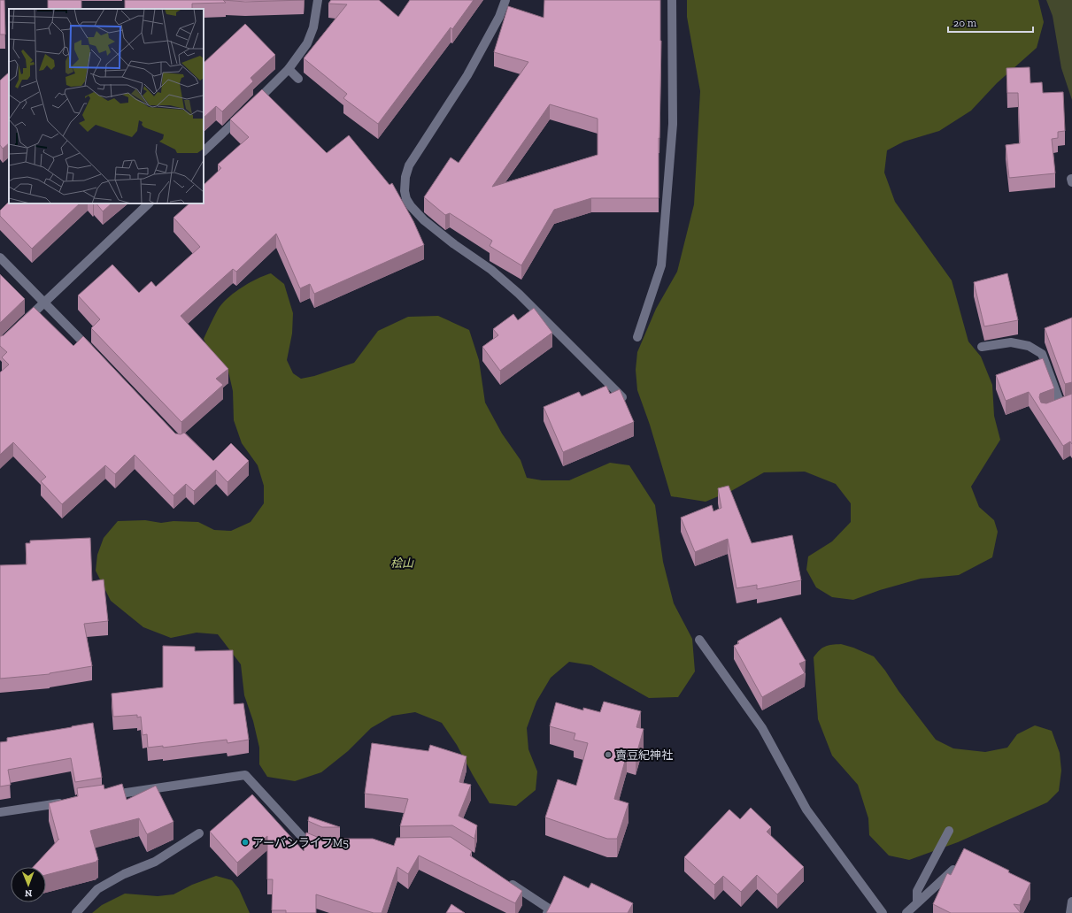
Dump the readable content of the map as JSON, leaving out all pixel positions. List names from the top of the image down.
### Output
{
  "parks": ["桧山"],
  "places": ["賣豆紀神社", "アーバンライフM5"],
  "scale_bar": "20 m",
  "north": "bottom"
}
